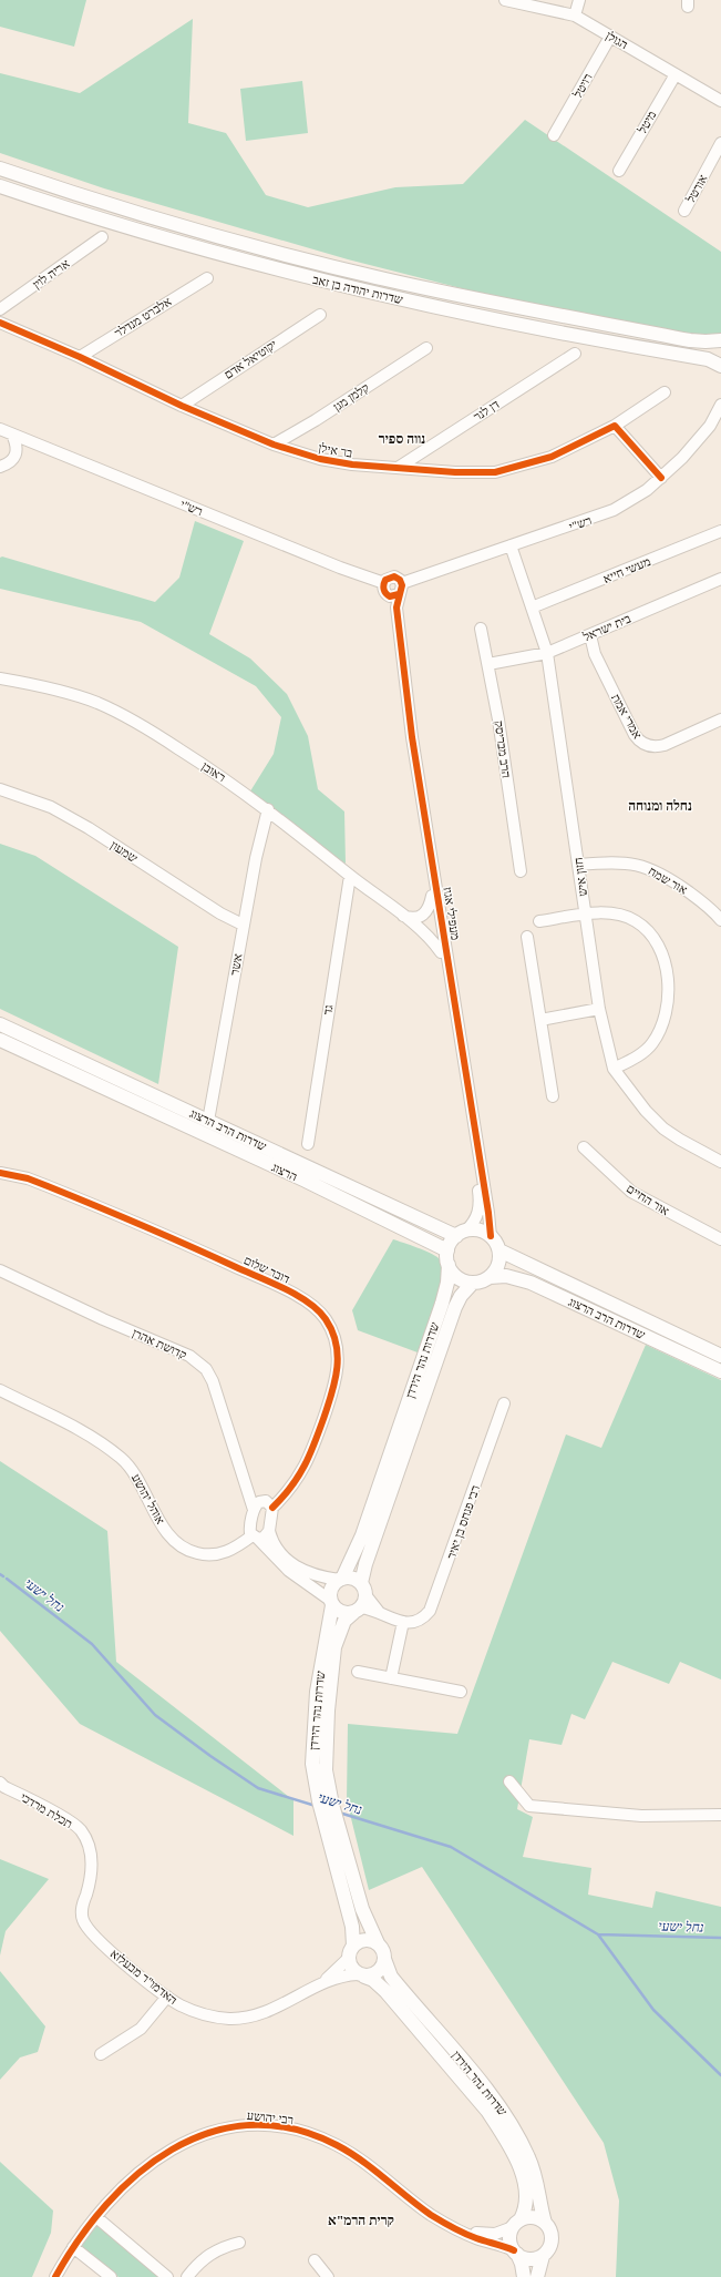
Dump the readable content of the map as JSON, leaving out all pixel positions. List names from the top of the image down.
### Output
{
  "streets": {
    "main road": [
      "שדרות יהודה בן זאב",
      "שדרות הרב הרצוג",
      "הרצוג",
      "שדרות נהר הירדן"
    ],
    "street": [
      "הגולן",
      "רויטל",
      "מיטל",
      "אורטל",
      "אריה לוין",
      "אלברט מנדלר",
      "יקוטיאל אדם",
      "קלמן מגן",
      "דן לנר",
      "בר אילן",
      "רש\"י",
      "מעשי חייא",
      "בית ישראל",
      "אמרי אמת",
      "הרב מבריסק",
      "ראובן",
      "שמעון",
      "חזון איש",
      "אור שמח",
      "מעפילי אגוז",
      "אשר",
      "גד",
      "אור החיים",
      "דובר שלום",
      "קדושת אהרן",
      "אוהל יהושע",
      "רבי פנחס בן יאיר",
      "תכלת מרדכי",
      "האדמו\"ר מבעלזא",
      "רבי יהושע"
    ]
  },
  "crossings": [
    ["הגולן", "רויטל"],
    ["הגולן", "מיטל"],
    ["אלברט מנדלר", "בר אילן"],
    ["יקוטיאל אדם", "בר אילן"],
    ["קלמן מגן", "בר אילן"],
    ["דן לנר", "בר אילן"],
    ["רש\"י", "חזון איש"],
    ["רש\"י", "מעפילי אגוז"],
    ["מעשי חייא", "חזון איש"],
    ["בית ישראל", "אמרי אמת"],
    ["בית ישראל", "הרב מבריסק"],
    ["בית ישראל", "חזון איש"],
    ["ראובן", "מעפילי אגוז"],
    ["ראובן", "אשר"],
    ["ראובן", "גד"],
    ["שמעון", "אשר"],
    ["חזון איש", "אור שמח"],
    ["מעפילי אגוז", "שדרות הרב הרצוג"],
    ["מעפילי אגוז", "הרצוג"],
    ["מעפילי אגוז", "שדרות נהר הירדן"],
    ["אשר", "שדרות הרב הרצוג"],
    ["שדרות הרב הרצוג", "הרצוג"],
    ["שדרות הרב הרצוג", "שדרות נהר הירדן"],
    ["הרצוג", "שדרות נהר הירדן"],
    ["שדרות נהר הירדן", "האדמו\"ר מבעלזא"],
    ["שדרות נהר הירדן", "רבי יהושע"],
    ["תכלת מרדכי", "האדמו\"ר מבעלזא"]
  ],
  "districts": ["נווה ספיר", "נחלה ומנוחה", "קרית הרמ\"א"],
  "water": ["נחל ישעי"]
}
